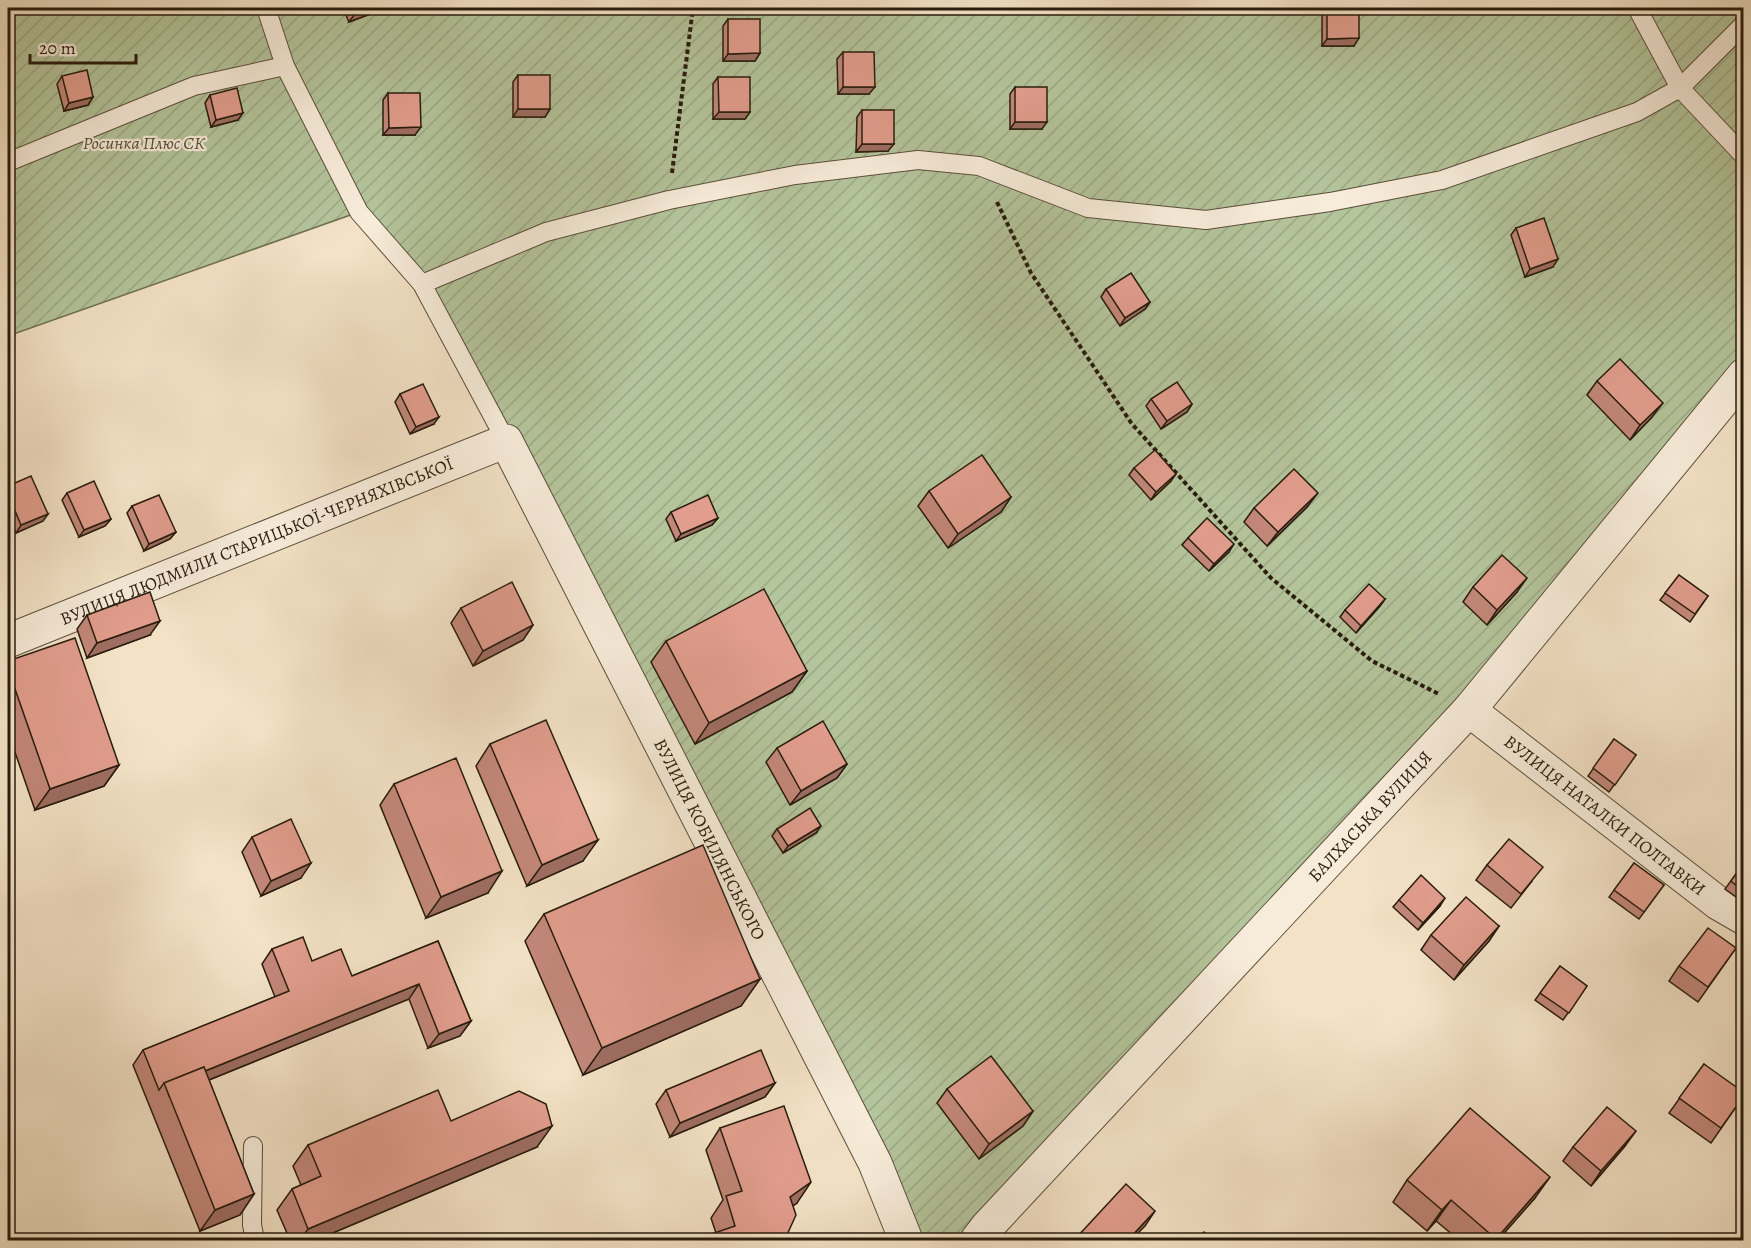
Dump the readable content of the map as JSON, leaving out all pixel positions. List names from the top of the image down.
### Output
{
  "streets": {
    "street": [
      "ВУЛИЦЯ ЛЮДМИЛИ СТАРИЦЬКОЇ-ЧЕРНЯХІВСЬКОЇ",
      "ВУЛИЦЯ НАТАЛКИ ПОЛТАВКИ",
      "БАЛХАСЬКА ВУЛИЦЯ",
      "ВУЛИЦЯ КОБИЛЯНСЬКОГО"
    ]
  },
  "crossings": [
    ["ВУЛИЦЯ ЛЮДМИЛИ СТАРИЦЬКОЇ-ЧЕРНЯХІВСЬКОЇ", "ВУЛИЦЯ КОБИЛЯНСЬКОГО"],
    ["ВУЛИЦЯ НАТАЛКИ ПОЛТАВКИ", "БАЛХАСЬКА ВУЛИЦЯ"]
  ],
  "parks": ["Росинка Плюс СК"],
  "scale_bar": "20 m"
}
